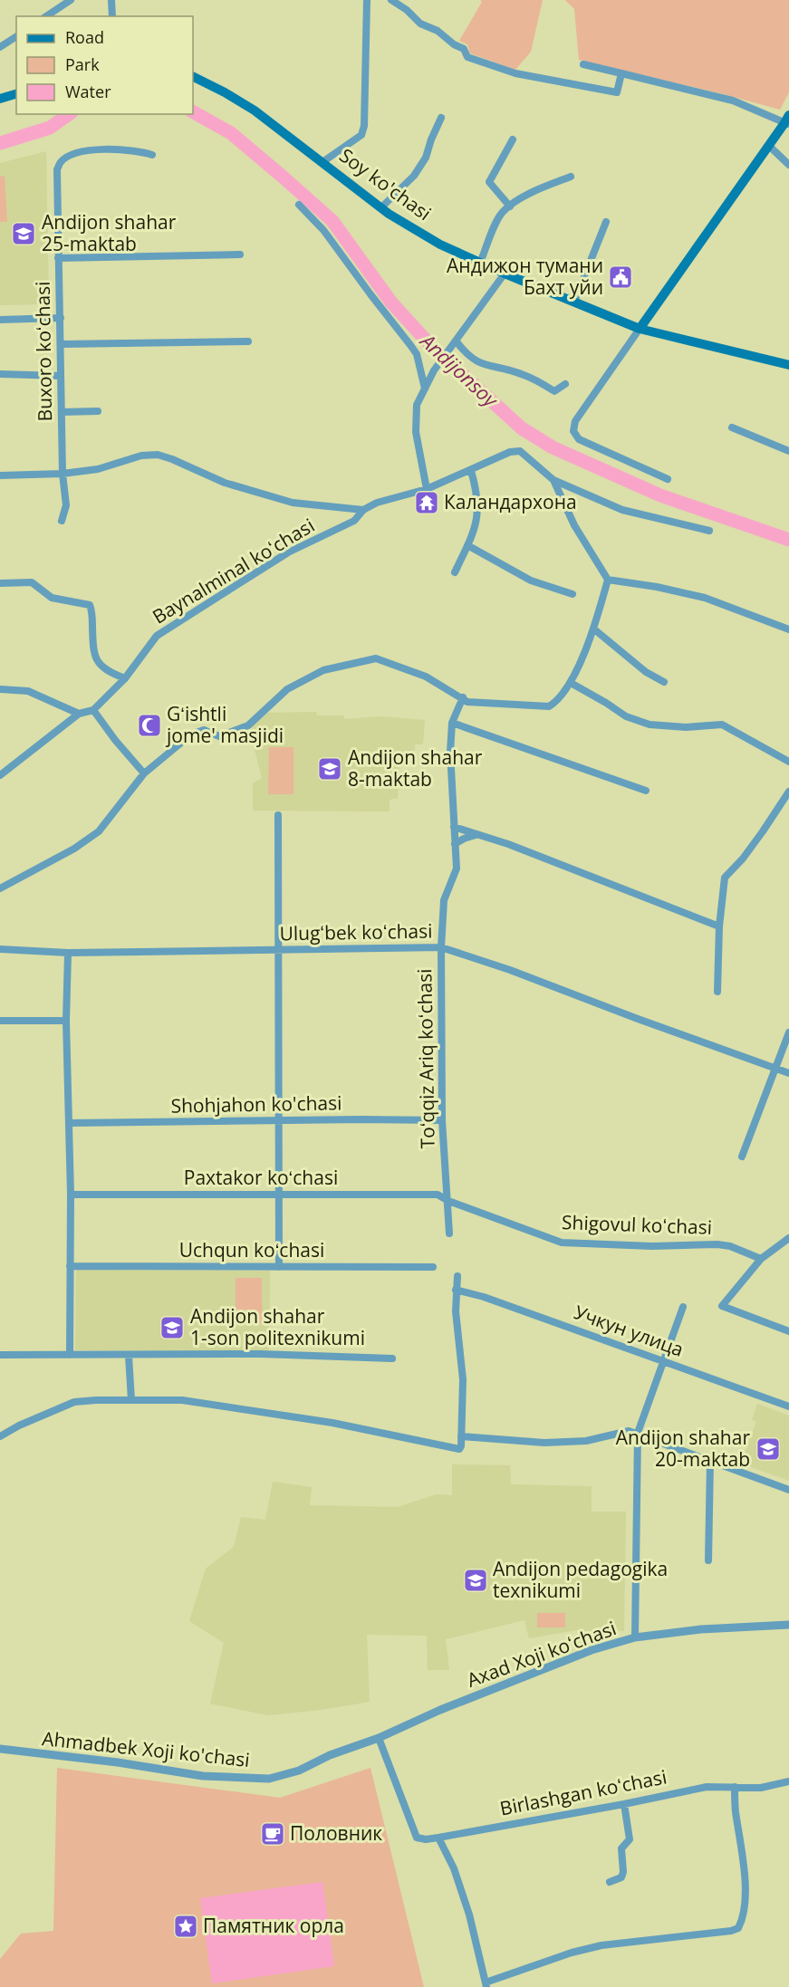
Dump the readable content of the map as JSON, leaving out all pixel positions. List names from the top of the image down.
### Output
{
  "streets": {
    "main road": ["Soy ko'chasi"],
    "street": [
      "Buxoro koʻchasi",
      "Baynalminal koʻchasi",
      "Ulugʻbek koʻchasi",
      "Toʻqqiz Ariq koʻchasi",
      "Shohjahon ko'chasi",
      "Paxtakor koʻchasi",
      "Shigovul koʻchasi",
      "Uchqun koʻchasi",
      "Учкун улица",
      "Axad Xoji koʻchasi",
      "Ahmadbek Xoji ko'chasi",
      "Birlashgan koʻchasi"
    ]
  },
  "crossings": [
    ["Ulugʻbek koʻchasi", "Toʻqqiz Ariq koʻchasi"],
    ["Toʻqqiz Ariq koʻchasi", "Shohjahon ko'chasi"],
    ["Toʻqqiz Ariq koʻchasi", "Paxtakor koʻchasi"],
    ["Toʻqqiz Ariq koʻchasi", "Shigovul koʻchasi"],
    ["Paxtakor koʻchasi", "Shigovul koʻchasi"],
    ["Axad Xoji koʻchasi", "Ahmadbek Xoji ko'chasi"],
    ["Axad Xoji koʻchasi", "Birlashgan koʻchasi"],
    ["Ahmadbek Xoji ko'chasi", "Birlashgan koʻchasi"]
  ],
  "water": ["Andijonsoy"],
  "places": {
    "school or university": [
      "Andijon shahar 25-maktab",
      "Andijon shahar 8-maktab",
      "Andijon shahar 1-son politexnikumi",
      "Andijon shahar 20-maktab",
      "Andijon pedagogika texnikumi"
    ],
    "public building": ["Андижон тумани Бахт уйи"],
    "temple": ["Каландархона"],
    "mosque": ["Gʻishtli jome' masjidi"],
    "cafe": ["Половник"],
    "place": ["Памятник орла"]
  },
  "legend": ["Road", "Park", "Water"]
}
